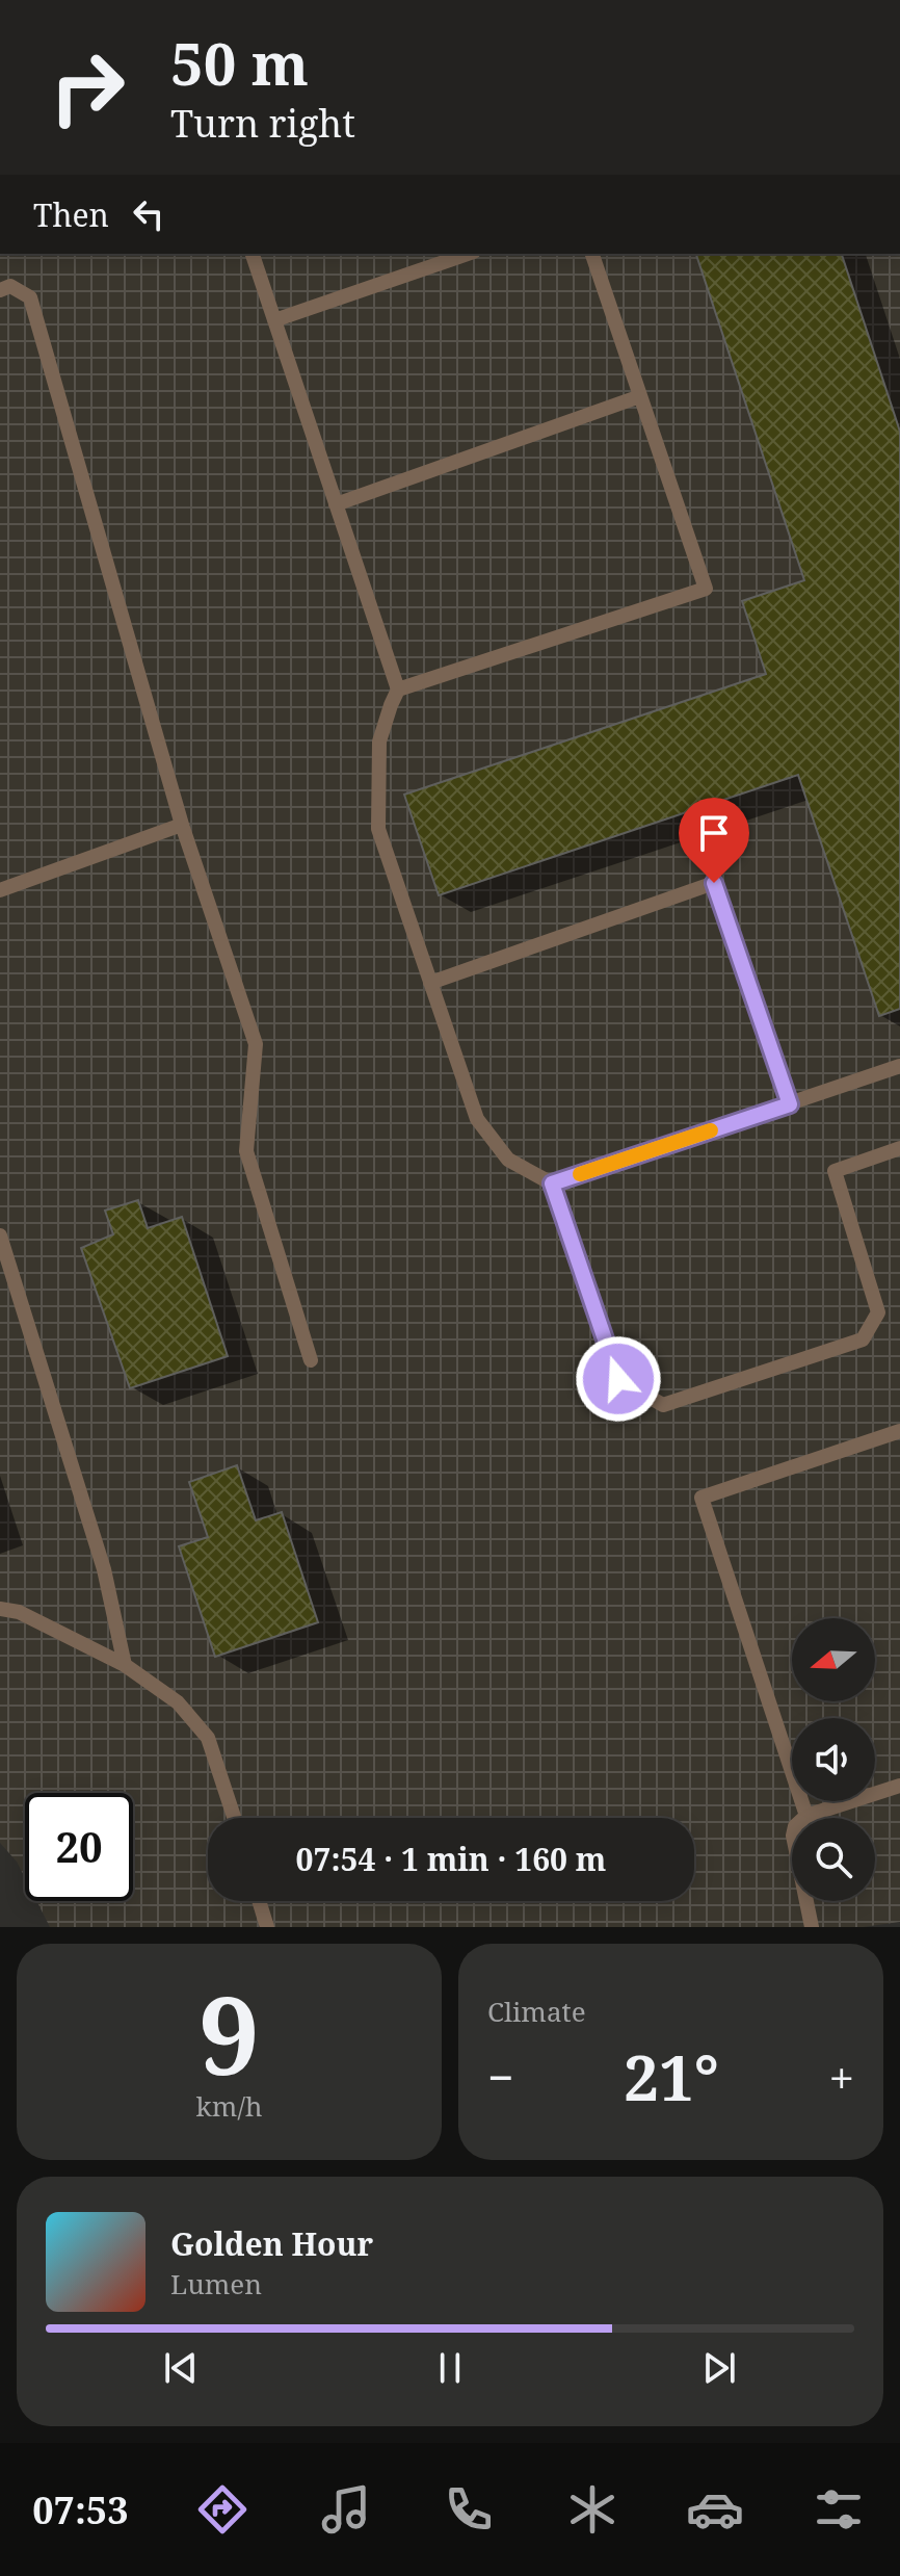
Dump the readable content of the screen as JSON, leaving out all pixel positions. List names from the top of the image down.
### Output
{
  "north": "left",
  "page": {
    "turn": ["50 m", "Turn right"],
    "then": "Then",
    "limit": "20",
    "trip": "07:54 · 1 min · 160 m",
    "tile": [
      ["9", "km/h"],
      "Climate"
    ],
    "heat": ["−", "21°", "+"],
    "song": ["Golden Hour", "Lumen"],
    "tabs": "07:53"
  }
}
